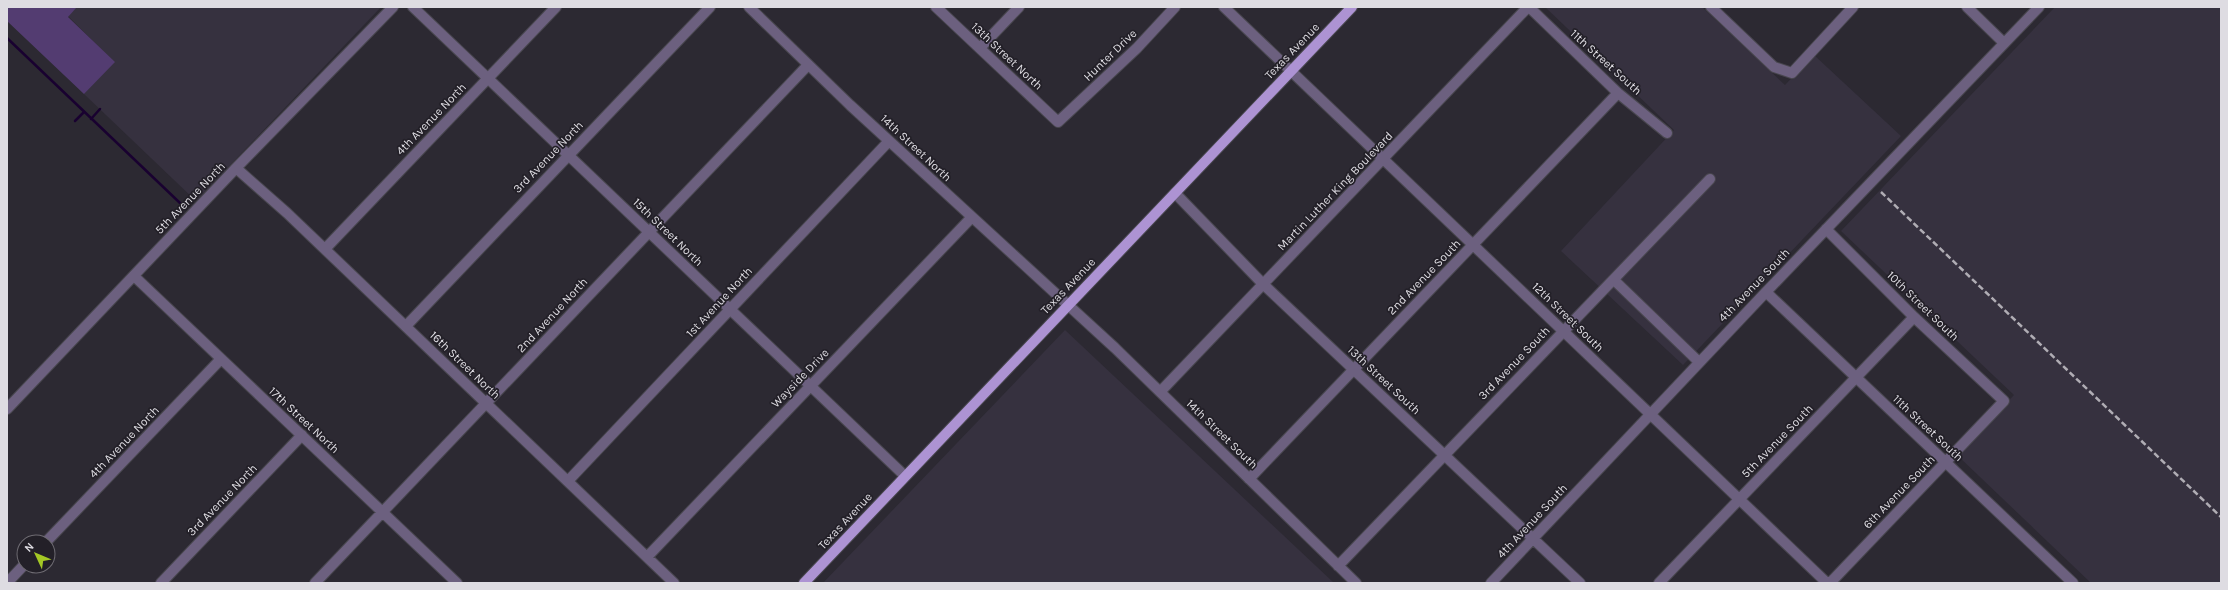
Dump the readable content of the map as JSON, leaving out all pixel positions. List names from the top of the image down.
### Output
{
  "streets": {
    "main road": ["Texas Avenue"],
    "street": [
      "Hunter Drive",
      "13th Street North",
      "11th Street South",
      "4th Avenue North",
      "14th Street North",
      "3rd Avenue North",
      "Martin Luther King Boulevard",
      "5th Avenue North",
      "15th Street North",
      "2nd Avenue South",
      "4th Avenue South",
      "1st Avenue North",
      "10th Street South",
      "2nd Avenue North",
      "12th Street South",
      "3rd Avenue South",
      "16th Street North",
      "Wayside Drive",
      "13th Street South",
      "17th Street North",
      "14th Street South",
      "5th Avenue South",
      "6th Avenue South"
    ]
  },
  "crossings": [
    ["Texas Avenue", "14th Street North"],
    ["Texas Avenue", "15th Street North"],
    ["Texas Avenue", "12th Street South"],
    ["Texas Avenue", "13th Street South"],
    ["Texas Avenue", "14th Street South"],
    ["Hunter Drive", "13th Street North"],
    ["11th Street South", "Martin Luther King Boulevard"],
    ["11th Street South", "2nd Avenue South"],
    ["11th Street South", "4th Avenue South"],
    ["11th Street South", "5th Avenue South"],
    ["11th Street South", "6th Avenue South"],
    ["4th Avenue North", "15th Street North"],
    ["4th Avenue North", "16th Street North"],
    ["4th Avenue North", "17th Street North"],
    ["14th Street North", "1st Avenue North"],
    ["14th Street North", "2nd Avenue North"],
    ["14th Street North", "Wayside Drive"],
    ["14th Street North", "14th Street South"],
    ["3rd Avenue North", "15th Street North"],
    ["3rd Avenue North", "16th Street North"],
    ["3rd Avenue North", "17th Street North"],
    ["Martin Luther King Boulevard", "12th Street South"],
    ["Martin Luther King Boulevard", "13th Street South"],
    ["Martin Luther King Boulevard", "14th Street South"],
    ["5th Avenue North", "16th Street North"],
    ["5th Avenue North", "17th Street North"],
    ["15th Street North", "1st Avenue North"],
    ["15th Street North", "2nd Avenue North"],
    ["15th Street North", "Wayside Drive"],
    ["2nd Avenue South", "12th Street South"],
    ["2nd Avenue South", "13th Street South"],
    ["2nd Avenue South", "14th Street South"],
    ["4th Avenue South", "10th Street South"],
    ["4th Avenue South", "12th Street South"],
    ["4th Avenue South", "13th Street South"],
    ["1st Avenue North", "16th Street North"],
    ["10th Street South", "5th Avenue South"],
    ["10th Street South", "6th Avenue South"],
    ["2nd Avenue North", "16th Street North"],
    ["2nd Avenue North", "17th Street North"],
    ["12th Street South", "3rd Avenue South"],
    ["12th Street South", "5th Avenue South"],
    ["12th Street South", "6th Avenue South"],
    ["3rd Avenue South", "13th Street South"],
    ["3rd Avenue South", "14th Street South"],
    ["16th Street North", "Wayside Drive"]
  ],
  "north": "top left"
}
